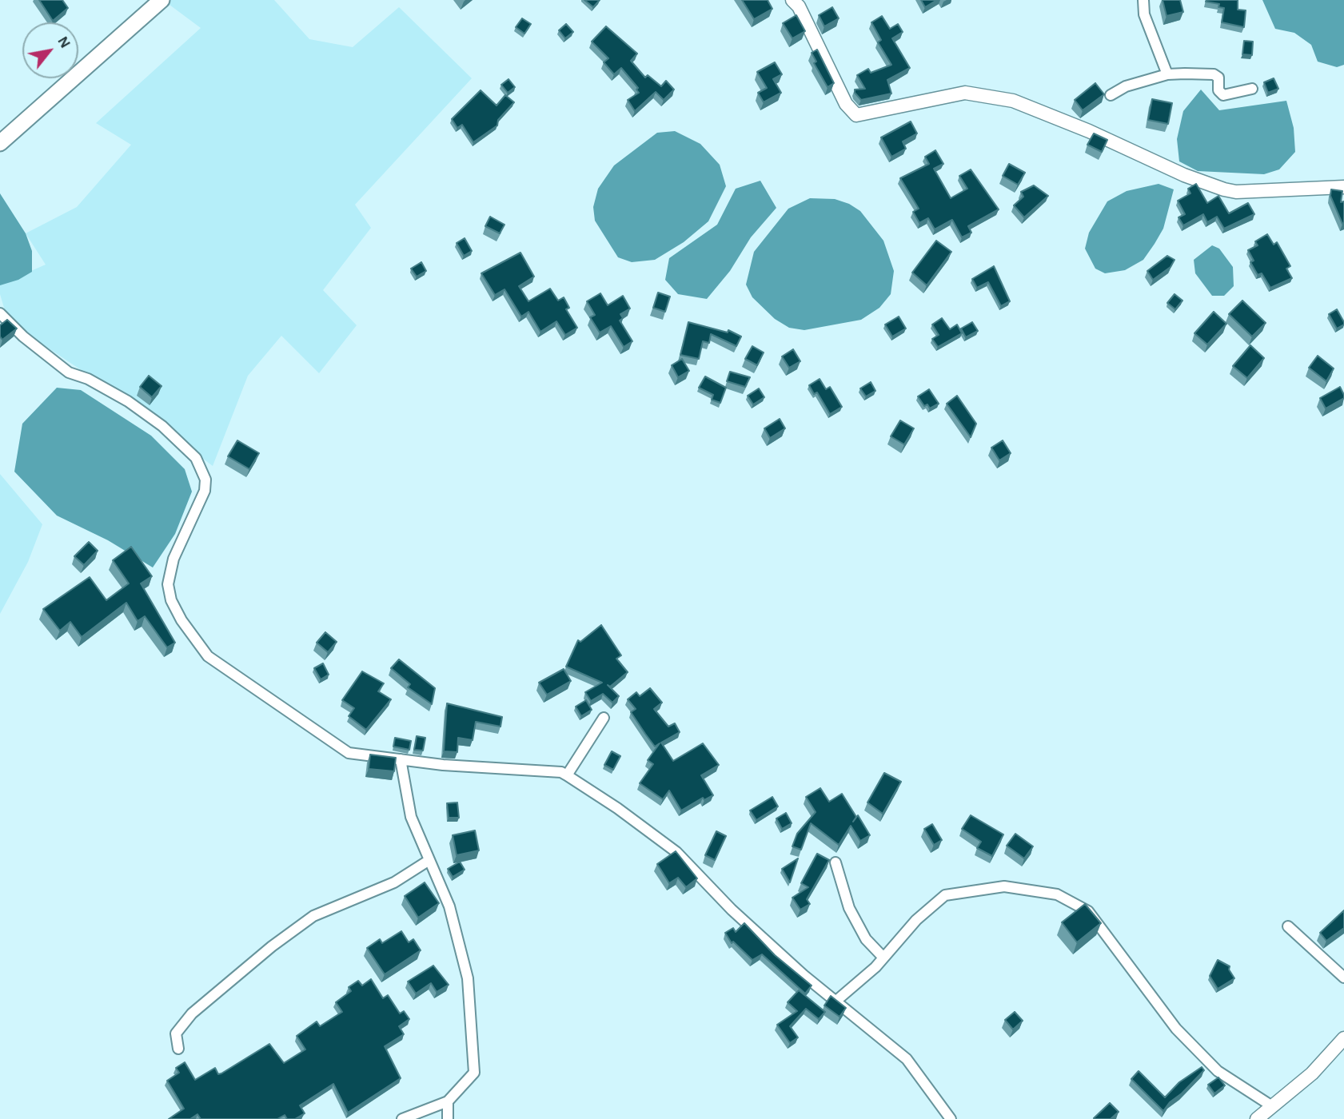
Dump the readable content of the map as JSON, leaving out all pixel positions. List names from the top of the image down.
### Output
{
  "north": "top right"
}
